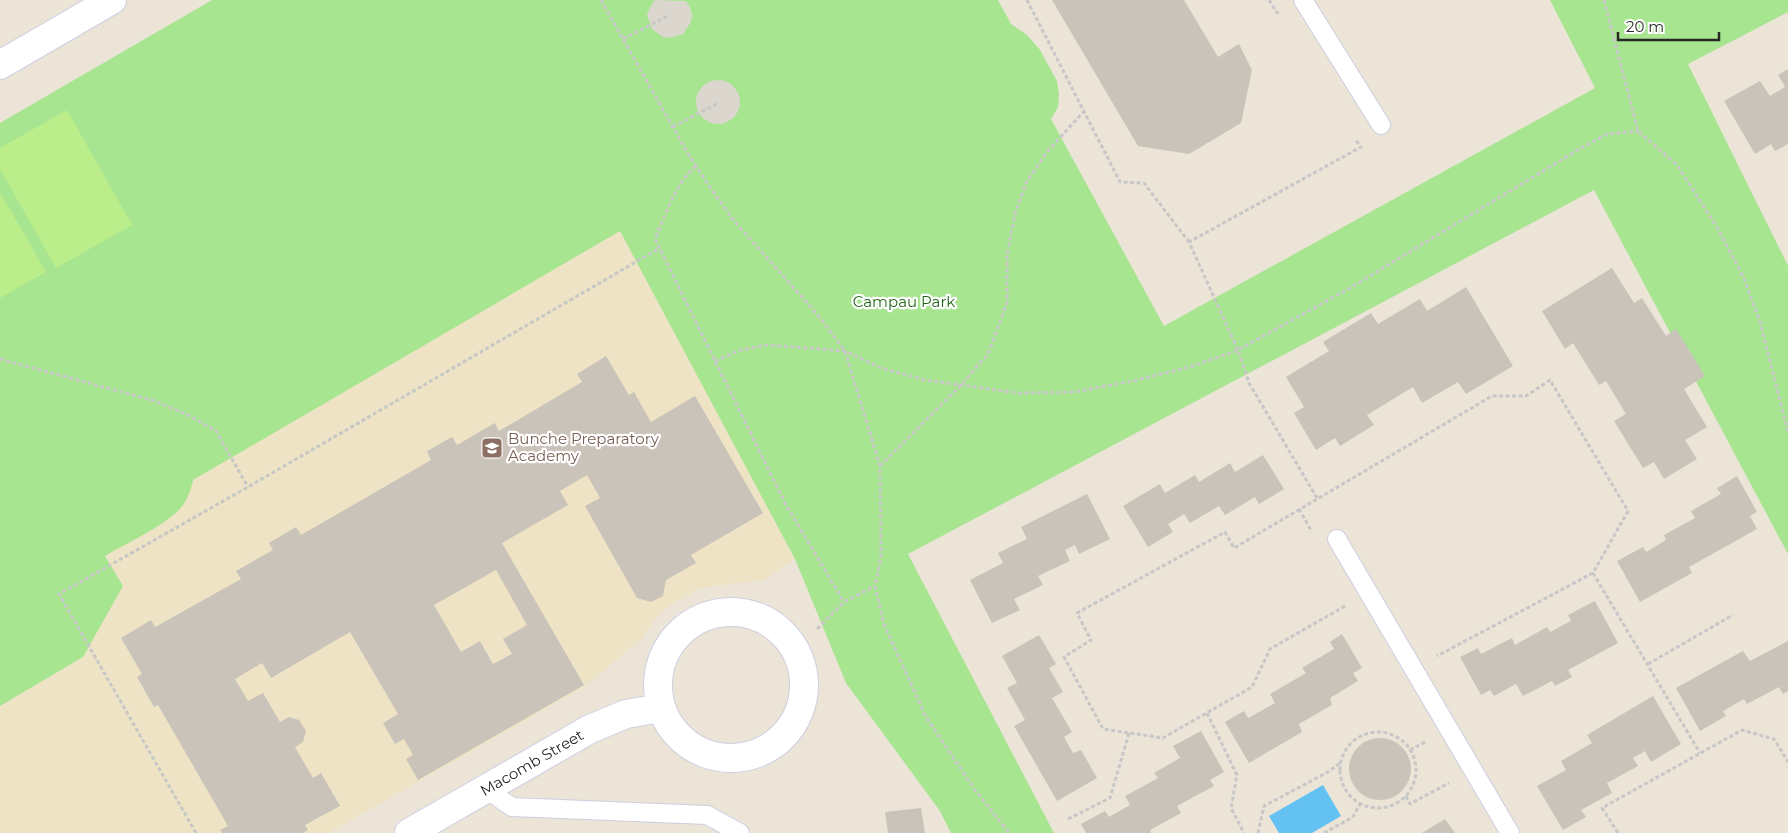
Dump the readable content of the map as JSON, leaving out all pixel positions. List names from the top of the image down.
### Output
{
  "streets": {
    "street": ["Macomb Street"]
  },
  "parks": ["Campau Park"],
  "places": {
    "school or university": ["Bunche Preparatory Academy"]
  },
  "scale_bar": "20 m"
}
